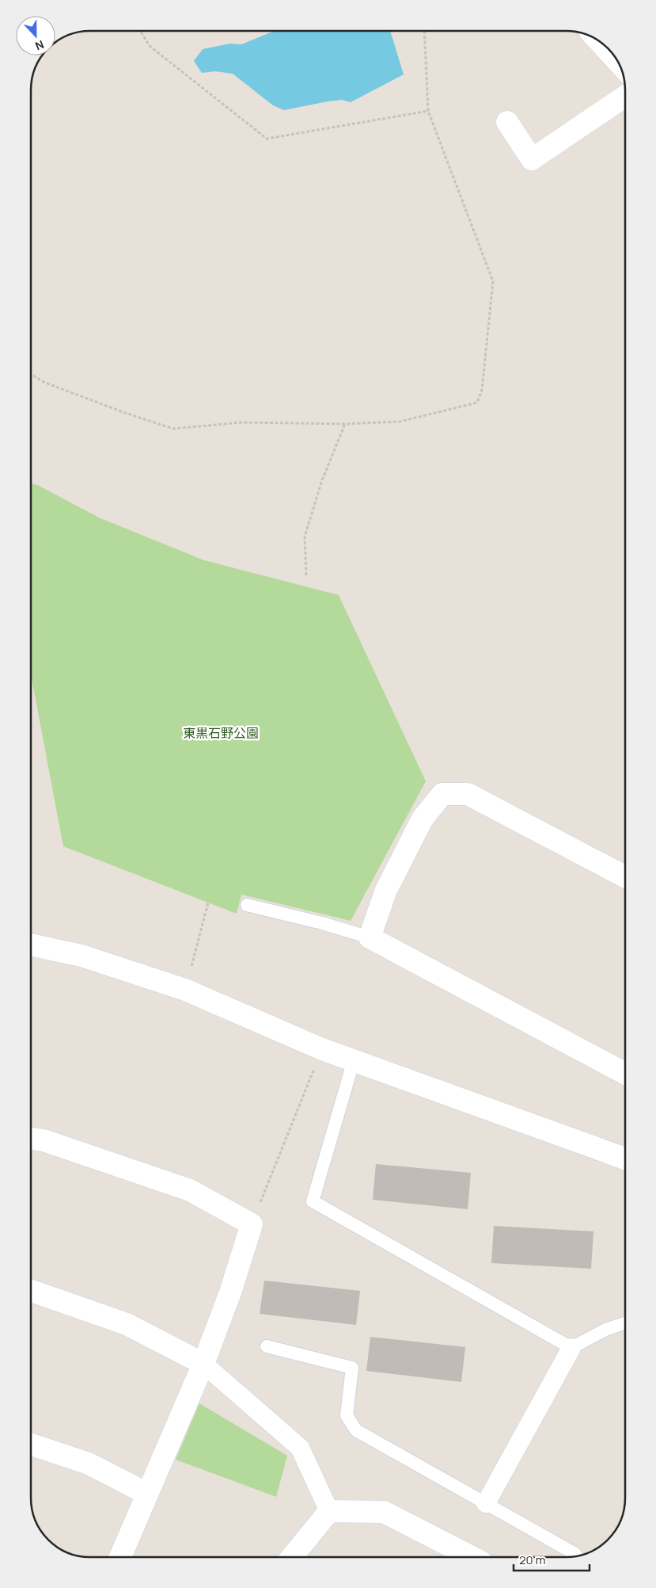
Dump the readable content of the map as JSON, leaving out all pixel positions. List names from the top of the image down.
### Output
{
  "parks": ["東黒石野公園"],
  "scale_bar": "20 m",
  "north": "bottom"
}
